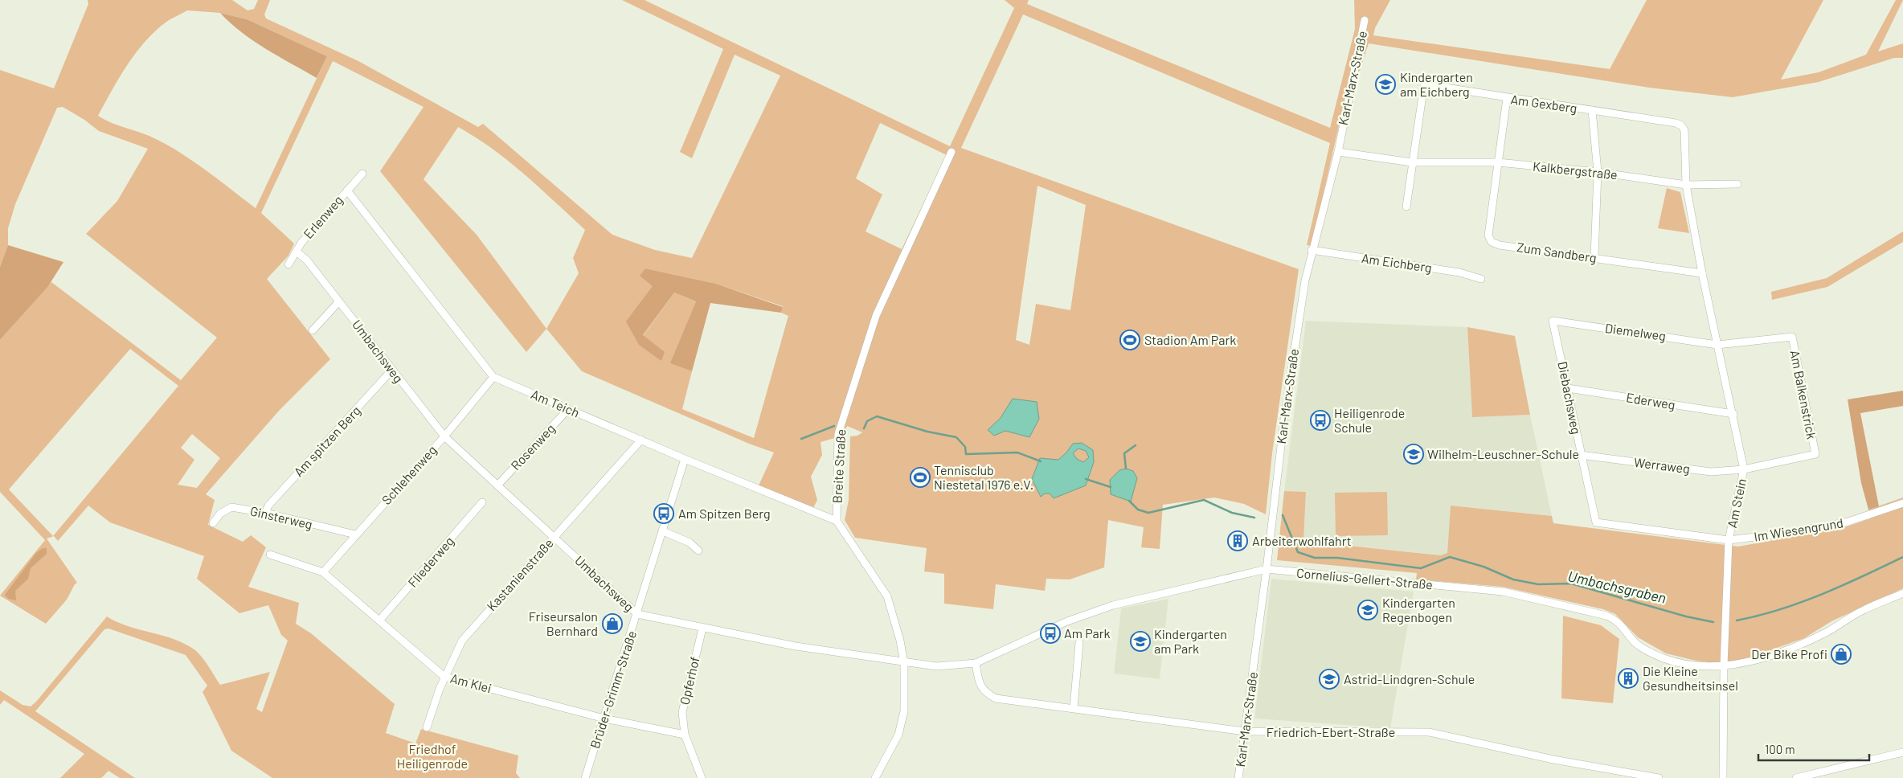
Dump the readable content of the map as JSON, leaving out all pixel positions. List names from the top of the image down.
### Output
{
  "streets": {
    "street": [
      "Karl-Marx-Straße",
      "Am Gexberg",
      "Kalkbergstraße",
      "Erlenweg",
      "Zum Sandberg",
      "Am Eichberg",
      "Diemelweg",
      "Umbachsweg",
      "Am Balkenstrick",
      "Diebachsweg",
      "Ederweg",
      "Am Teich",
      "Am spitzen Berg",
      "Rosenweg",
      "Werraweg",
      "Breite Straße",
      "Schlehenweg",
      "Am Stein",
      "Ginsterweg",
      "Im Wiesengrund",
      "Fliederweg",
      "Kastanienstraße",
      "Cornelius-Gellert-Straße",
      "Opferhof",
      "Am Klei",
      "Brüder-Grimm-Straße",
      "Friedrich-Ebert-Straße"
    ]
  },
  "crossings": [
    ["Karl-Marx-Straße", "Kalkbergstraße"],
    ["Karl-Marx-Straße", "Am Eichberg"],
    ["Karl-Marx-Straße", "Cornelius-Gellert-Straße"],
    ["Karl-Marx-Straße", "Friedrich-Ebert-Straße"],
    ["Am Gexberg", "Kalkbergstraße"],
    ["Am Gexberg", "Am Stein"],
    ["Kalkbergstraße", "Zum Sandberg"],
    ["Kalkbergstraße", "Am Stein"],
    ["Erlenweg", "Umbachsweg"],
    ["Erlenweg", "Am Teich"],
    ["Zum Sandberg", "Am Stein"],
    ["Diemelweg", "Am Balkenstrick"],
    ["Diemelweg", "Diebachsweg"],
    ["Diemelweg", "Am Stein"],
    ["Umbachsweg", "Am spitzen Berg"],
    ["Umbachsweg", "Rosenweg"],
    ["Umbachsweg", "Breite Straße"],
    ["Umbachsweg", "Schlehenweg"],
    ["Umbachsweg", "Kastanienstraße"],
    ["Umbachsweg", "Cornelius-Gellert-Straße"],
    ["Umbachsweg", "Opferhof"],
    ["Umbachsweg", "Brüder-Grimm-Straße"],
    ["Umbachsweg", "Friedrich-Ebert-Straße"],
    ["Am Balkenstrick", "Werraweg"],
    ["Am Balkenstrick", "Am Stein"],
    ["Diebachsweg", "Ederweg"],
    ["Diebachsweg", "Werraweg"],
    ["Diebachsweg", "Im Wiesengrund"],
    ["Ederweg", "Am Stein"],
    ["Am Teich", "Rosenweg"],
    ["Am Teich", "Breite Straße"],
    ["Am Teich", "Schlehenweg"],
    ["Am Teich", "Kastanienstraße"],
    ["Am Teich", "Brüder-Grimm-Straße"],
    ["Am spitzen Berg", "Ginsterweg"],
    ["Werraweg", "Am Stein"],
    ["Schlehenweg", "Ginsterweg"],
    ["Schlehenweg", "Am Klei"],
    ["Am Stein", "Im Wiesengrund"],
    ["Am Stein", "Cornelius-Gellert-Straße"],
    ["Fliederweg", "Am Klei"],
    ["Kastanienstraße", "Am Klei"],
    ["Cornelius-Gellert-Straße", "Friedrich-Ebert-Straße"],
    ["Opferhof", "Am Klei"],
    ["Am Klei", "Brüder-Grimm-Straße"]
  ],
  "water": ["Umbachsgraben"],
  "parks": ["Friedhof Heiligenrode"],
  "places": {
    "school or university": [
      "Kindergarten am Eichberg",
      "Wilhelm-Leuschner-Schule",
      "Kindergarten Regenbogen",
      "Kindergarten am Park",
      "Astrid-Lindgren-Schule"
    ],
    "sports": ["Stadion Am Park", "Tennisclub Niestetal 1976 e.V."],
    "bus stop": ["Heiligenrode Schule", "Am Spitzen Berg", "Am Park"],
    "building": ["Arbeiterwohlfahrt", "Die Kleine Gesundheitsinsel"],
    "shop": ["Friseursalon Bernhard", "Der Bike Profi"]
  },
  "scale_bar": "100 m"
}
